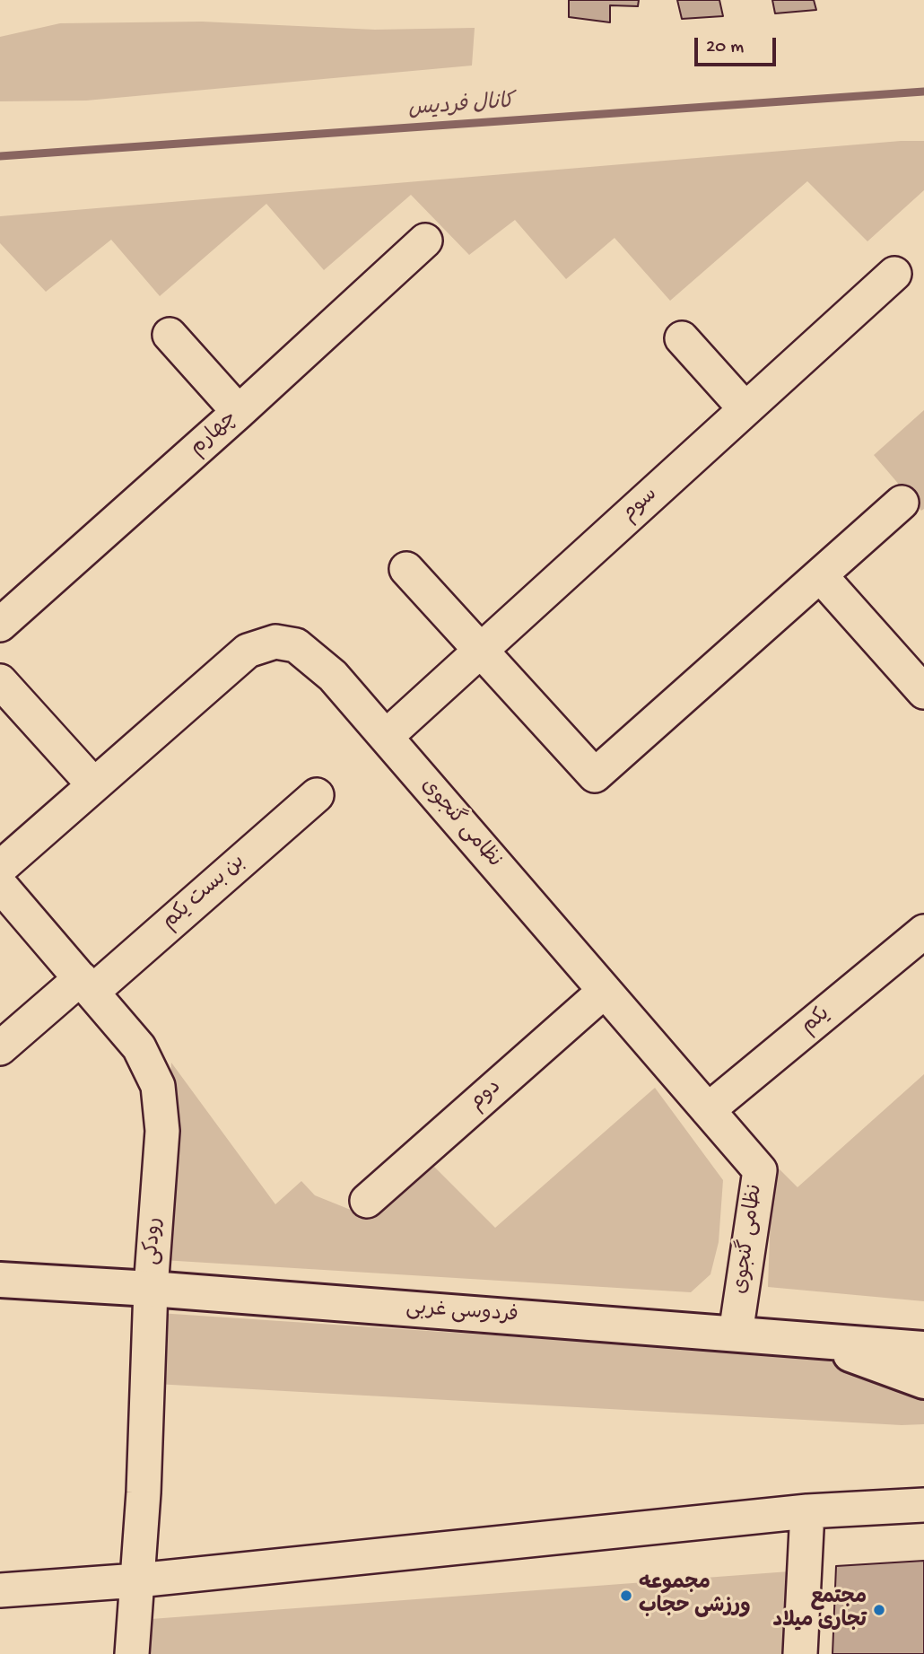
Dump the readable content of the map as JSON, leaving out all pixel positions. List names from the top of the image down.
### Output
{
  "streets": {
    "main road": ["فردوسی غربی"],
    "street": [
      "چهارم",
      "سوم",
      "نظامی گنجوی",
      "بن بست یکم",
      "یکم",
      "دوم",
      "رودکی"
    ]
  },
  "crossings": [
    ["سوم", "نظامی گنجوی"],
    ["نظامی گنجوی", "یکم"],
    ["نظامی گنجوی", "دوم"],
    ["نظامی گنجوی", "فردوسی غربی"],
    ["بن بست یکم", "رودکی"],
    ["رودکی", "فردوسی غربی"]
  ],
  "water": ["کانال فردیس"],
  "places": ["مجموعه ورزشی حجاب", "مجتمع تجاری میلاد"],
  "scale_bar": "20 m"
}
